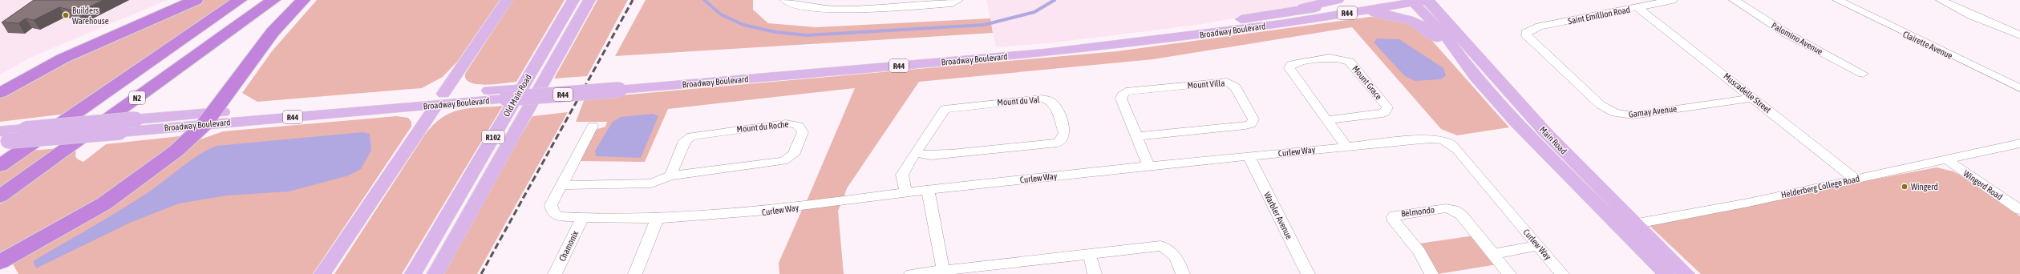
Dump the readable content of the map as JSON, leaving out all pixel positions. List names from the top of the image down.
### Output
{
  "streets": {
    "highway": ["N2"],
    "main road": [
      "R44",
      "Broadway Boulevard",
      "Old Main Road",
      "R102",
      "Main Road"
    ],
    "street": [
      "Saint Emillion Road",
      "Palomino Avenue",
      "Clairette Avenue",
      "Mount Grace",
      "Mount Villa",
      "Muscadelle Street",
      "Mount du Val",
      "Gamay Avenue",
      "Mount du Roche",
      "Curlew Way",
      "Wingerd Road",
      "Helderberg College Road",
      "Belmondo",
      "Warbler Avenue",
      "Chamonix"
    ]
  },
  "crossings": [
    ["Saint Emillion Road", "Muscadelle Street"],
    ["Saint Emillion Road", "Gamay Avenue"],
    ["Broadway Boulevard", "Main Road"],
    ["Mount Grace", "Curlew Way"],
    ["Mount Villa", "Curlew Way"],
    ["Muscadelle Street", "Gamay Avenue"],
    ["Muscadelle Street", "Helderberg College Road"],
    ["Mount du Val", "Curlew Way"],
    ["Mount du Roche", "Curlew Way"],
    ["Main Road", "Helderberg College Road"],
    ["Curlew Way", "Warbler Avenue"],
    ["Curlew Way", "Chamonix"],
    ["Wingerd Road", "Helderberg College Road"]
  ],
  "places": ["Builders Warehouse", "Wingerd"]
}
